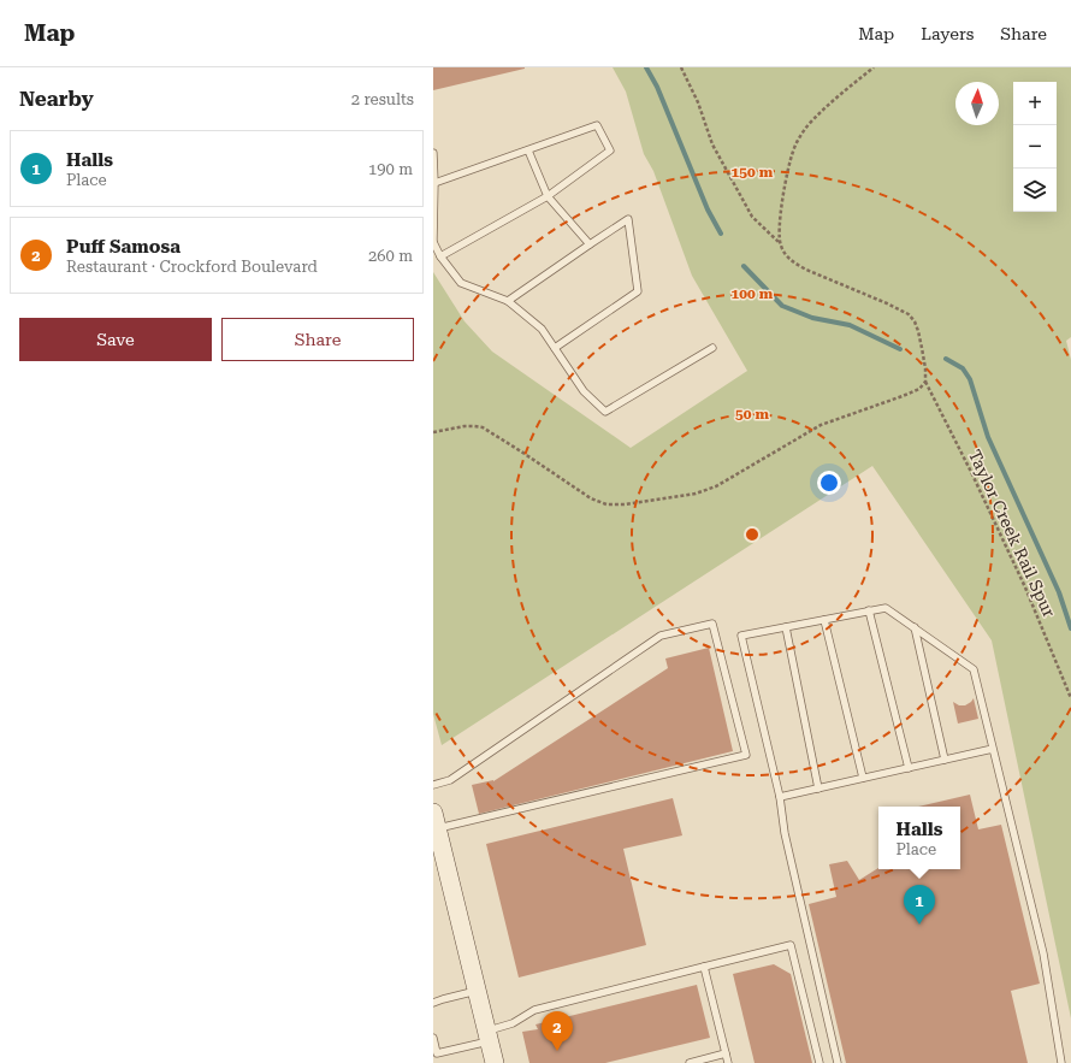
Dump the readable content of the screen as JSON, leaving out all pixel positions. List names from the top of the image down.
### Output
{
  "streets": {
    "path": ["Taylor Creek Rail Spur"]
  },
  "north": "top",
  "page": {
    "header": "Map",
    "nav": ["Map", "Layers", "Share"],
    "heading": ["Nearby", "2 results"],
    "map_buttons": ["+", "−"],
    "list": [
      {
        "mark": "1",
        "name": "Halls",
        "note": "Place",
        "value": "190 m"
      },
      {
        "mark": "2",
        "name": "Puff Samosa",
        "note": "Restaurant · Crockford Boulevard",
        "value": "260 m"
      }
    ],
    "buttons": ["Save", "Share"],
    "popup": ["Halls", "Place"],
    "pins": ["1", "2"]
  },
  "rings": ["150 m", "100 m", "50 m"]
}
